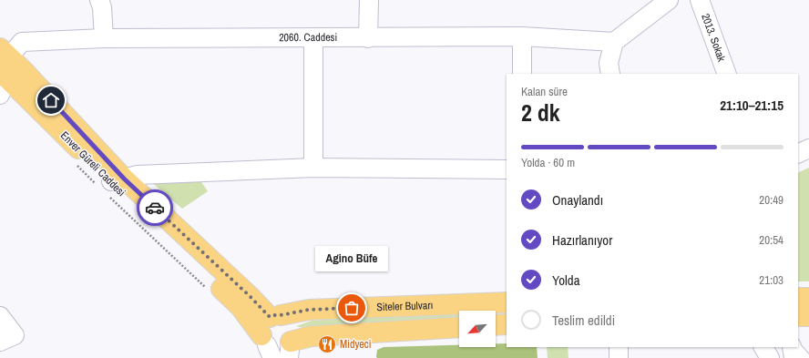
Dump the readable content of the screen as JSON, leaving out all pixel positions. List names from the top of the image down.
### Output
{
  "streets": {
    "main road": ["Enver Güreli Caddesi", "Siteler Bulvarı"],
    "street": ["2013. Sokak", "2060. Caddesi"]
  },
  "crossings": [
    ["2060. Caddesi", "Enver Güreli Caddesi"],
    ["Enver Güreli Caddesi", "Siteler Bulvarı"]
  ],
  "places": {
    "other": ["Agino Büfe"],
    "restaurant": ["Midyeci"]
  },
  "north": "bottom left",
  "page": {
    "heading": ["2 dk", "Kalan süre", "21:10–21:15"],
    "bar": "Yolda · 60 m",
    "list": [
      ["Onaylandı", "20:49"],
      ["Hazırlanıyor", "20:54"],
      ["Yolda", "21:03"],
      "Teslim edildi"
    ],
    "bubble": "Agino Büfe"
  }
}
